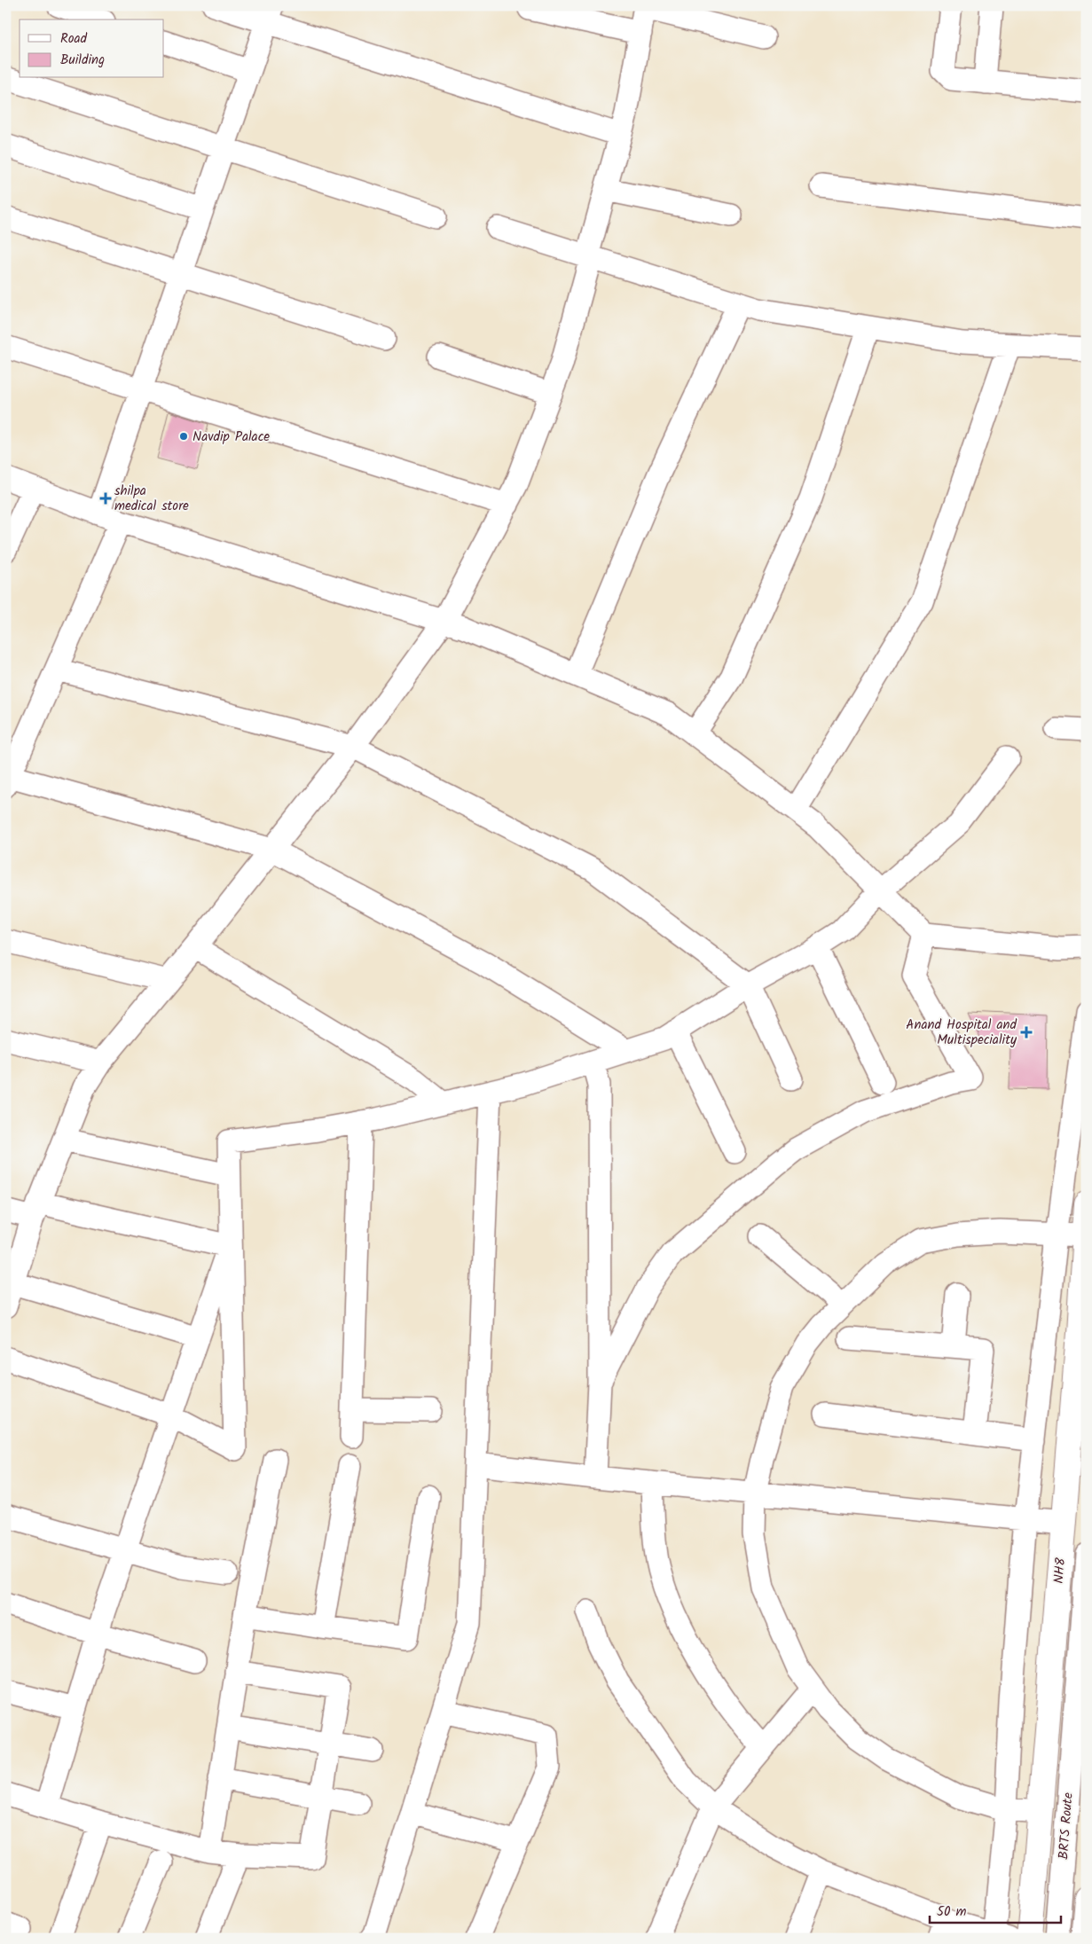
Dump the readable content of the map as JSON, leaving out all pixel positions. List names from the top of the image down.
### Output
{
  "streets": {
    "main road": ["NH8"],
    "street": ["BRTS Route"]
  },
  "places": {
    "other": ["Navdip Palace"],
    "health": ["shilpa medical store", "Anand Hospital and Multispeciality"]
  },
  "legend": ["Road", "Building"],
  "scale_bar": "50 m"
}
